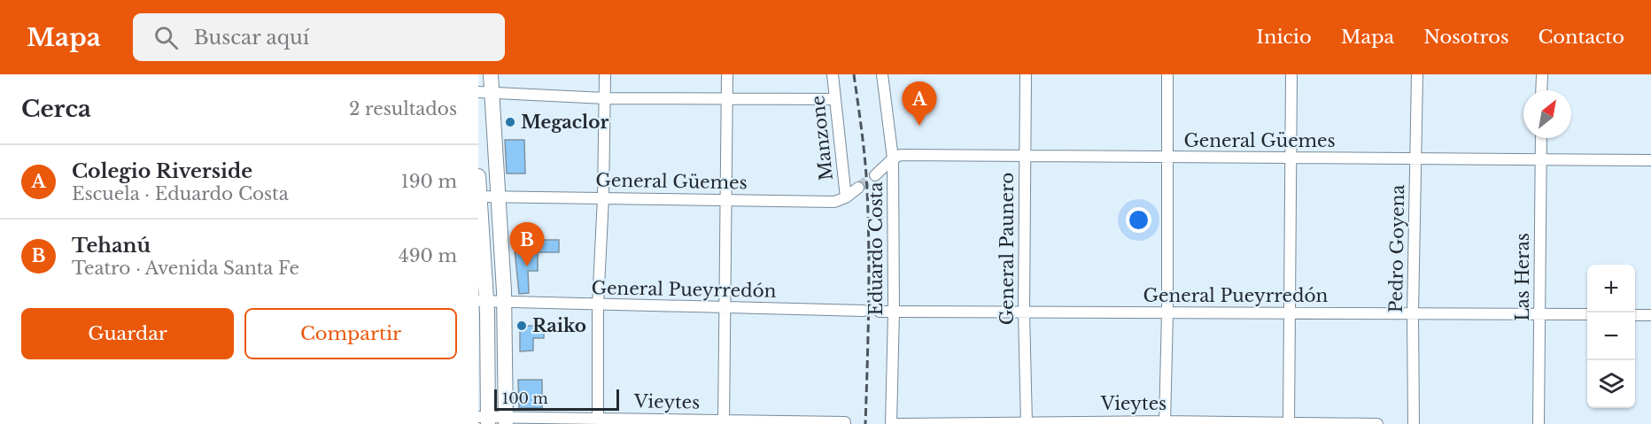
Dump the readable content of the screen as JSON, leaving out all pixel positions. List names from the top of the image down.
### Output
{
  "streets": {
    "street": [
      "Manzone",
      "General Güemes",
      "Eduardo Costa",
      "General Paunero",
      "Pedro Goyena",
      "Las Heras",
      "General Pueyrredón",
      "Vieytes"
    ]
  },
  "crossings": [
    ["Manzone", "General Güemes"],
    ["General Güemes", "Eduardo Costa"],
    ["General Güemes", "General Paunero"],
    ["General Güemes", "Pedro Goyena"],
    ["General Güemes", "Las Heras"],
    ["Eduardo Costa", "General Pueyrredón"],
    ["Eduardo Costa", "Vieytes"],
    ["General Paunero", "General Pueyrredón"],
    ["General Paunero", "Vieytes"],
    ["Pedro Goyena", "General Pueyrredón"],
    ["Las Heras", "General Pueyrredón"]
  ],
  "places": ["Megaclor", "Raiko"],
  "scale_bar": "100 m",
  "north": "top right",
  "page": {
    "header": "Mapa",
    "search": "Buscar aquí",
    "nav": [
      "Inicio",
      "Mapa",
      "Nosotros",
      "Contacto"
    ],
    "heading": ["Cerca", "2 resultados"],
    "pins": ["A", "B"],
    "list": [
      {
        "mark": "A",
        "name": "Colegio Riverside",
        "note": "Escuela · Eduardo Costa",
        "value": "190 m"
      },
      {
        "mark": "B",
        "name": "Tehanú",
        "note": "Teatro · Avenida Santa Fe",
        "value": "490 m"
      }
    ],
    "map_buttons": ["+", "−"],
    "buttons": ["Guardar", "Compartir"],
    "scale": "100 m"
  }
}
